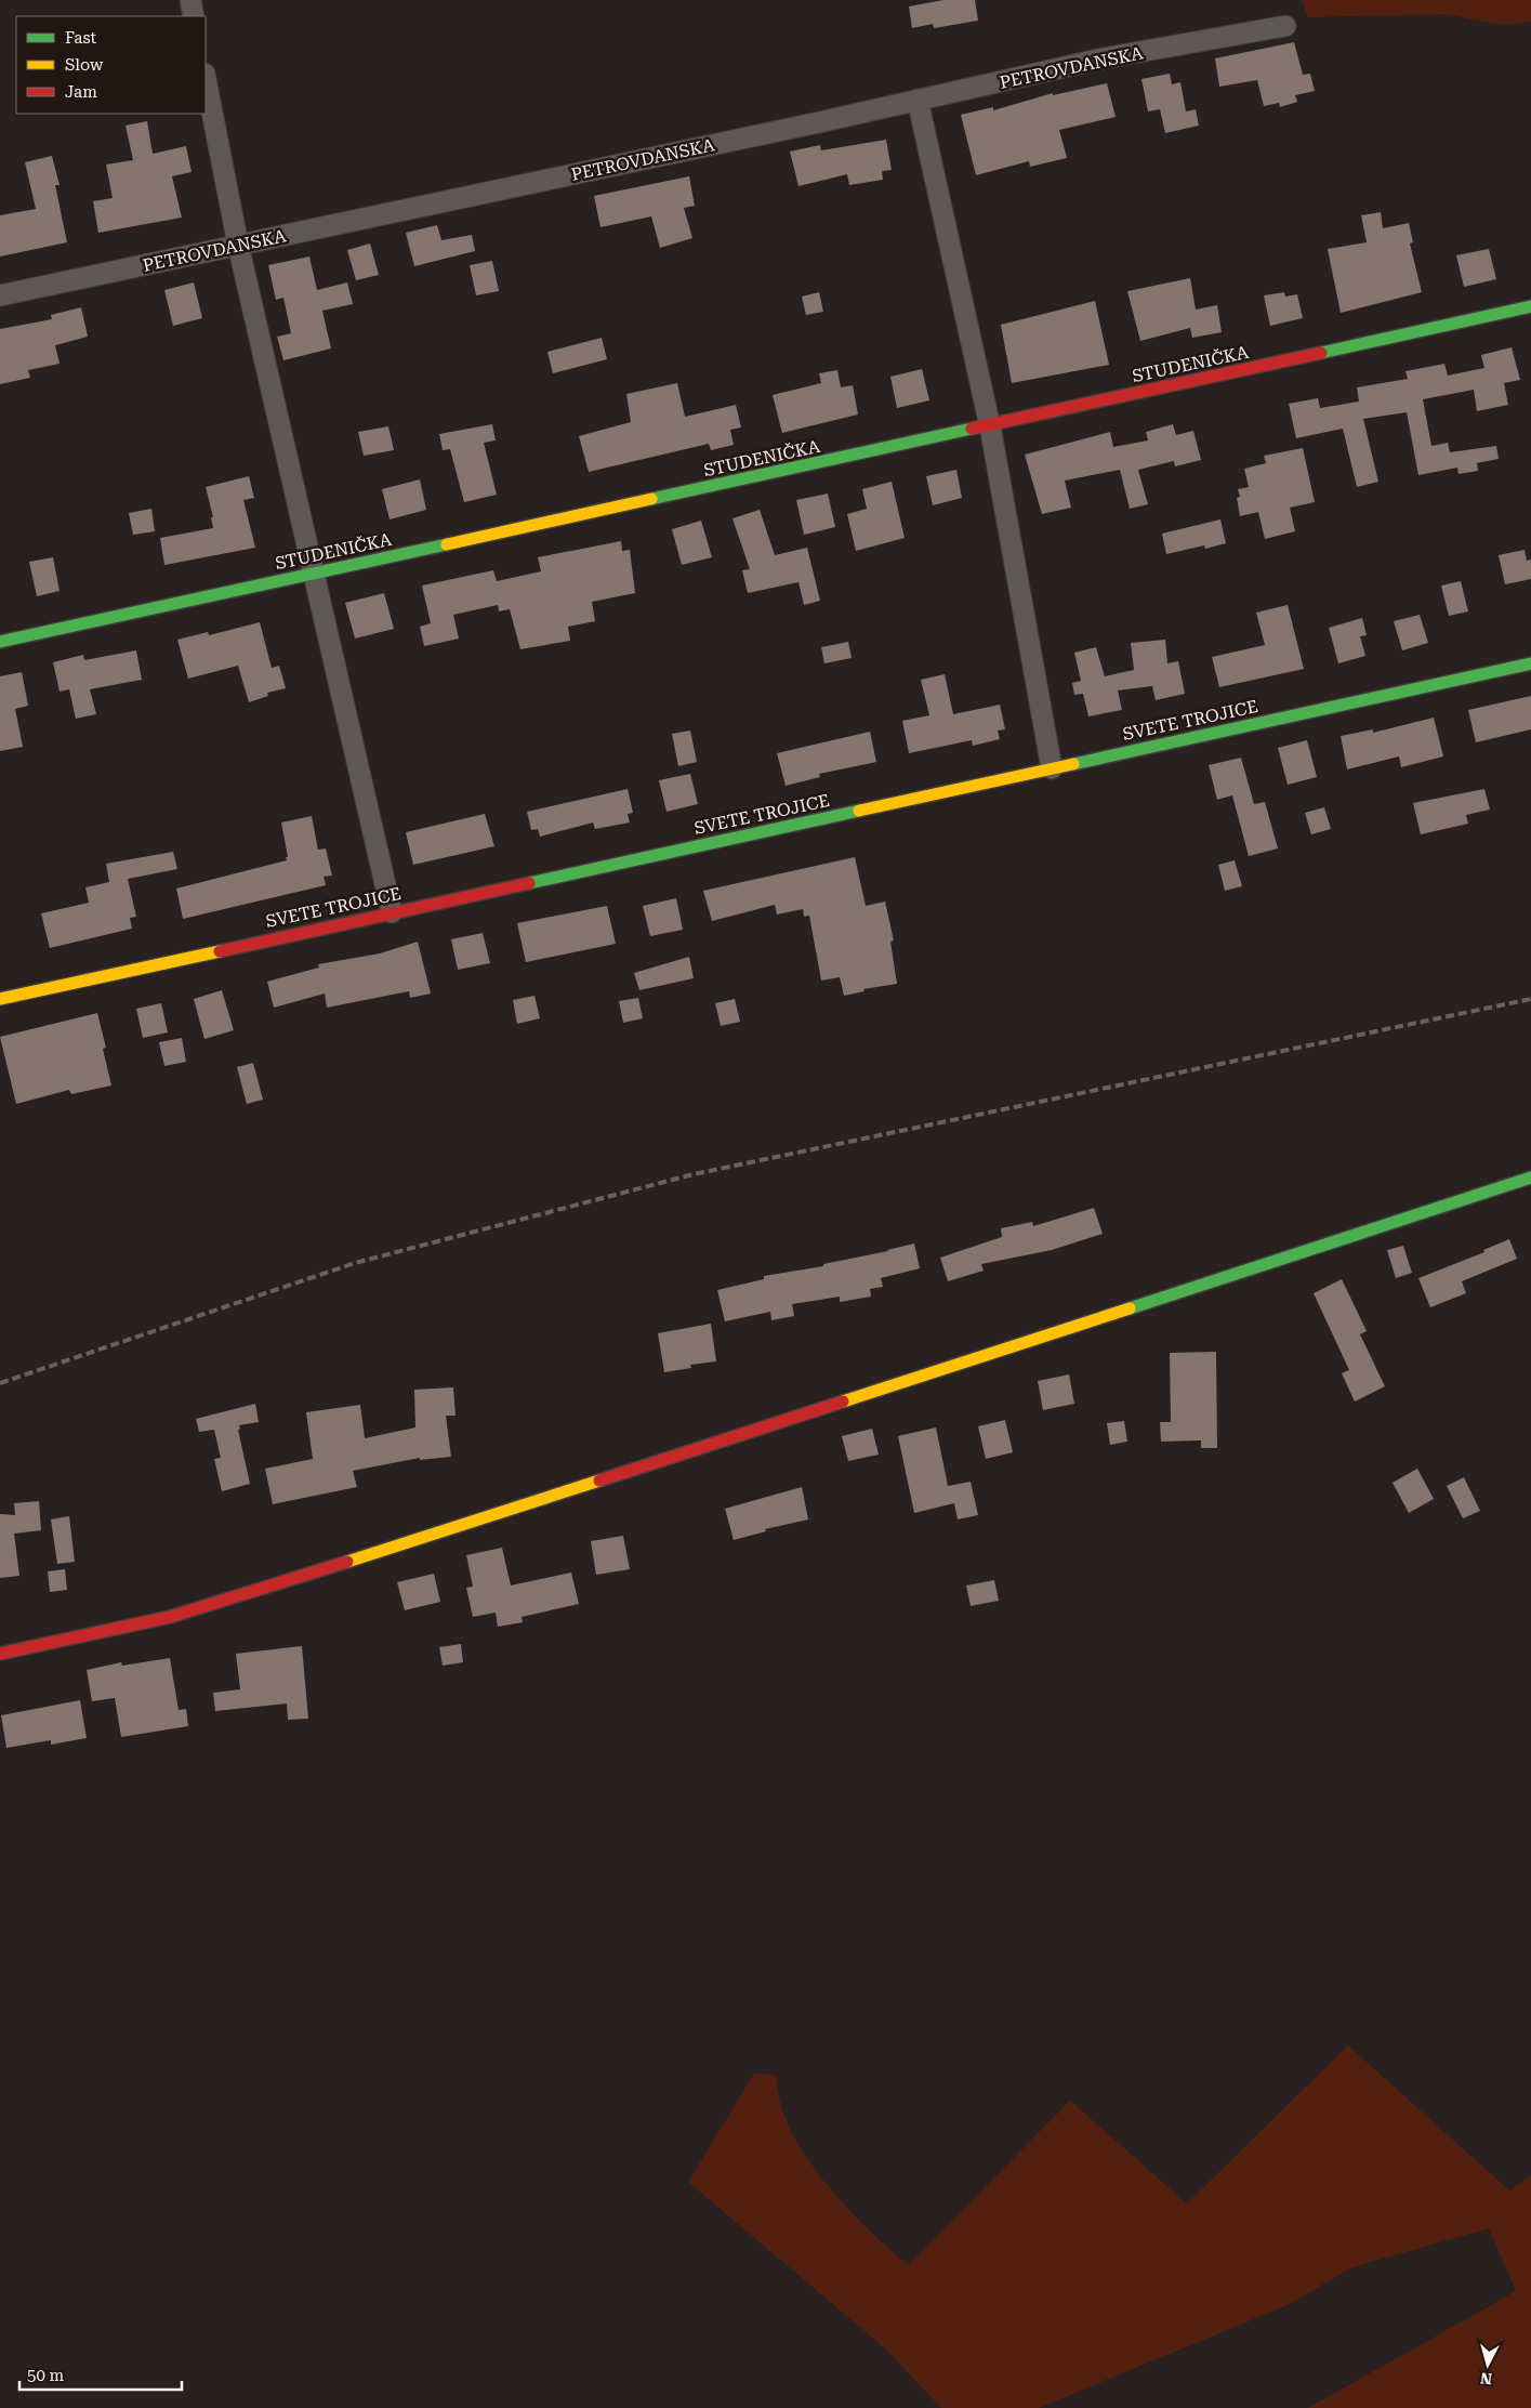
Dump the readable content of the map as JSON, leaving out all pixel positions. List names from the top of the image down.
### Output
{
  "streets": {
    "street": ["PETROVDANSKA", "STUDENIČKA", "SVETE TROJICE"]
  },
  "legend": ["Fast", "Slow", "Jam"],
  "scale_bar": "50 m",
  "north": "bottom"
}
